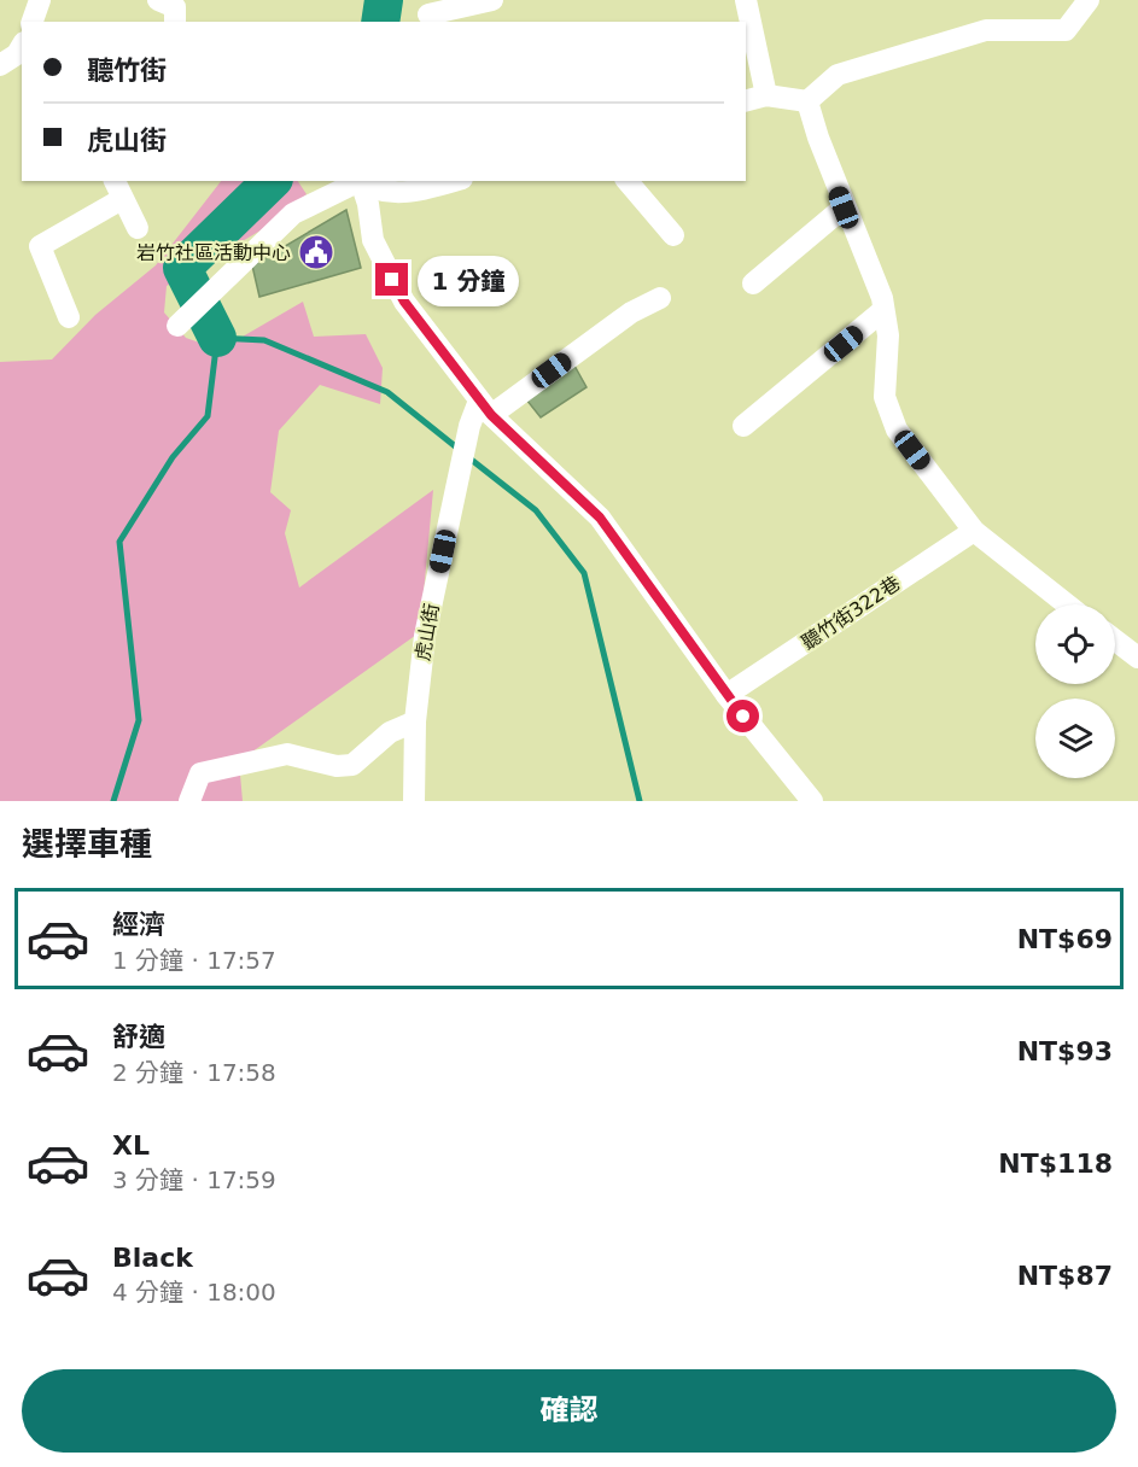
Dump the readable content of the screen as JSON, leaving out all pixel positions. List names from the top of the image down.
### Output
{
  "streets": {
    "street": ["聽竹街322巷", "虎山街"]
  },
  "places": {
    "public building": ["岩竹社區活動中心"]
  },
  "page": {
    "banner": ["聽竹街", "虎山街"],
    "bubble": "1 分鐘",
    "heading": "選擇車種",
    "list": [
      {
        "name": "經濟",
        "note": "1 分鐘 · 17:57",
        "value": "NT$69"
      },
      {
        "name": "舒適",
        "note": "2 分鐘 · 17:58",
        "value": "NT$93"
      },
      {
        "name": "XL",
        "note": "3 分鐘 · 17:59",
        "value": "NT$118"
      },
      {
        "name": "Black",
        "note": "4 分鐘 · 18:00",
        "value": "NT$87"
      }
    ],
    "buttons": "確認"
  }
}
